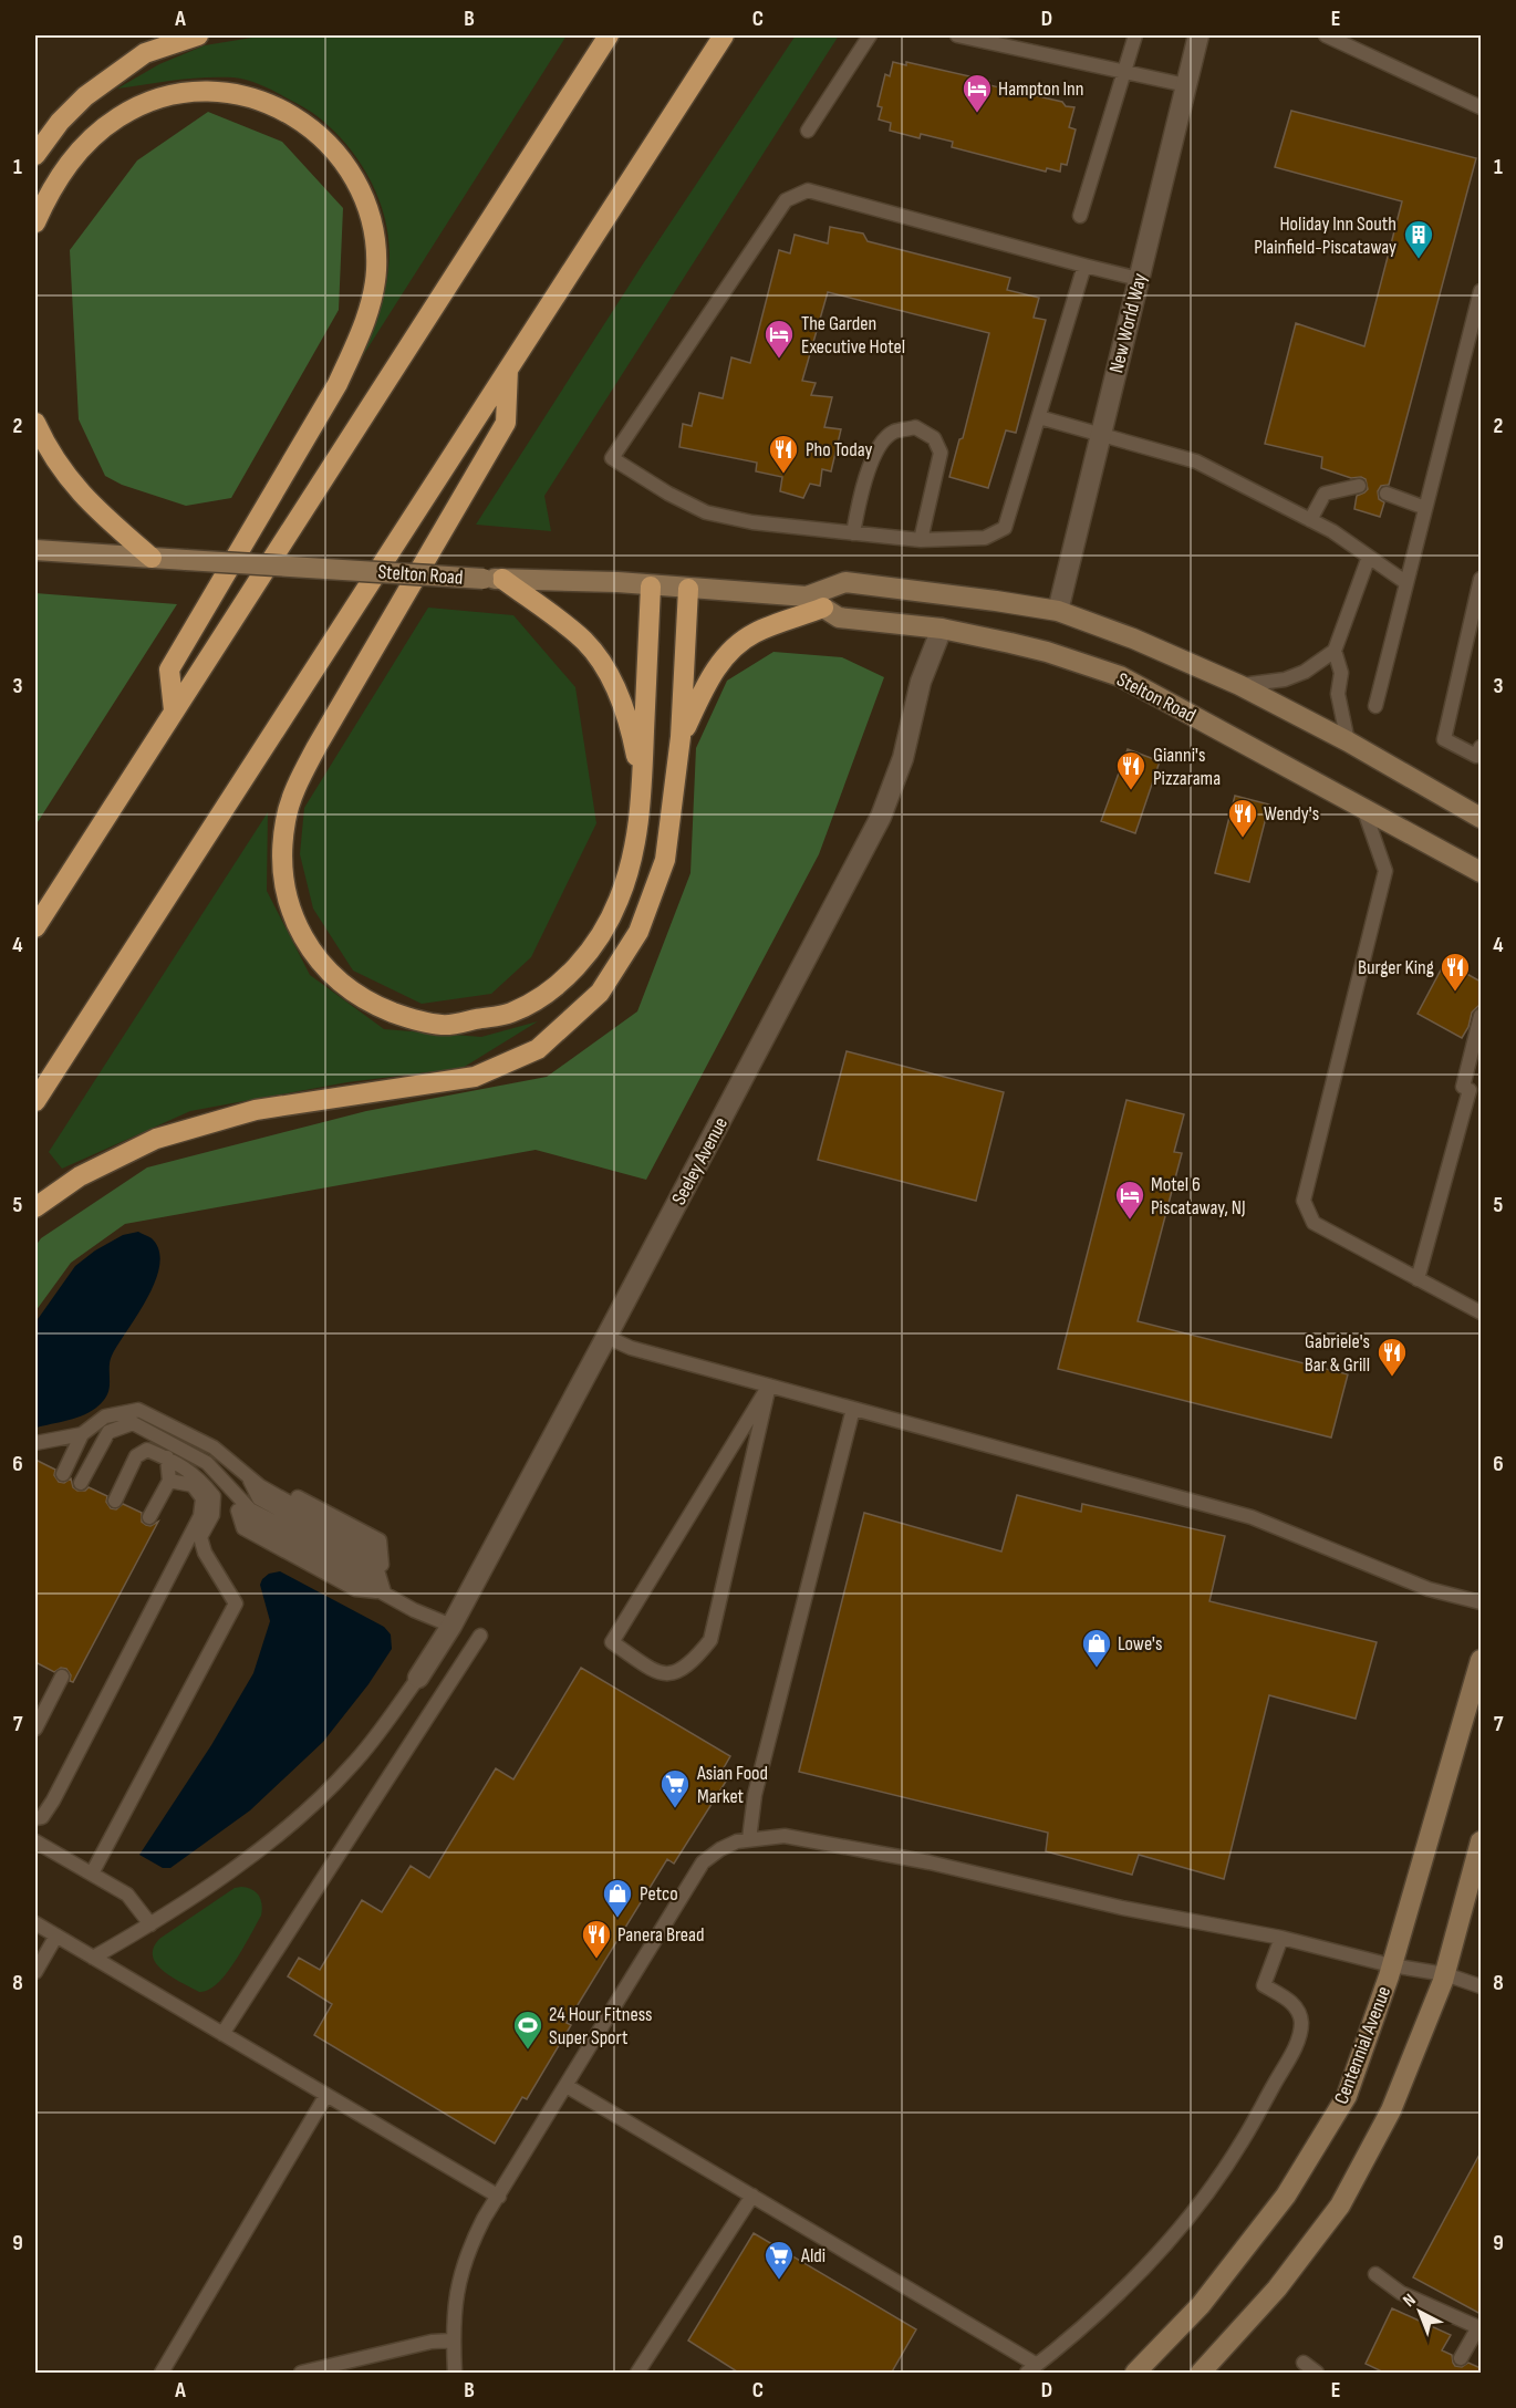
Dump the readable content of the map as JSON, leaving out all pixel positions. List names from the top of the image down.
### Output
{
  "streets": {
    "main road": ["Stelton Road", "Centennial Avenue"],
    "street": ["New World Way", "Seeley Avenue"]
  },
  "crossings": [
    ["New World Way", "Stelton Road"],
    ["Stelton Road", "Seeley Avenue"]
  ],
  "places": {
    "hotel": ["Hampton Inn", "The Garden Executive Hotel", "Motel 6 Piscataway, NJ"],
    "building": ["Holiday Inn South Plainfield-Piscataway"],
    "restaurant": [
      "Pho Today",
      "Gianni's Pizzarama",
      "Wendy's",
      "Burger King",
      "Gabriele's Bar & Grill",
      "Panera Bread"
    ],
    "shop": ["Lowe's", "Petco"],
    "supermarket": ["Asian Food Market", "Aldi"],
    "sports": ["24 Hour Fitness Super Sport"]
  },
  "north": "top left",
  "grid": {
    "columns": [
      "A",
      "B",
      "C",
      "D",
      "E"
    ],
    "rows": [
      "1",
      "2",
      "3",
      "4",
      "5",
      "6",
      "7",
      "8",
      "9"
    ]
  }
}
